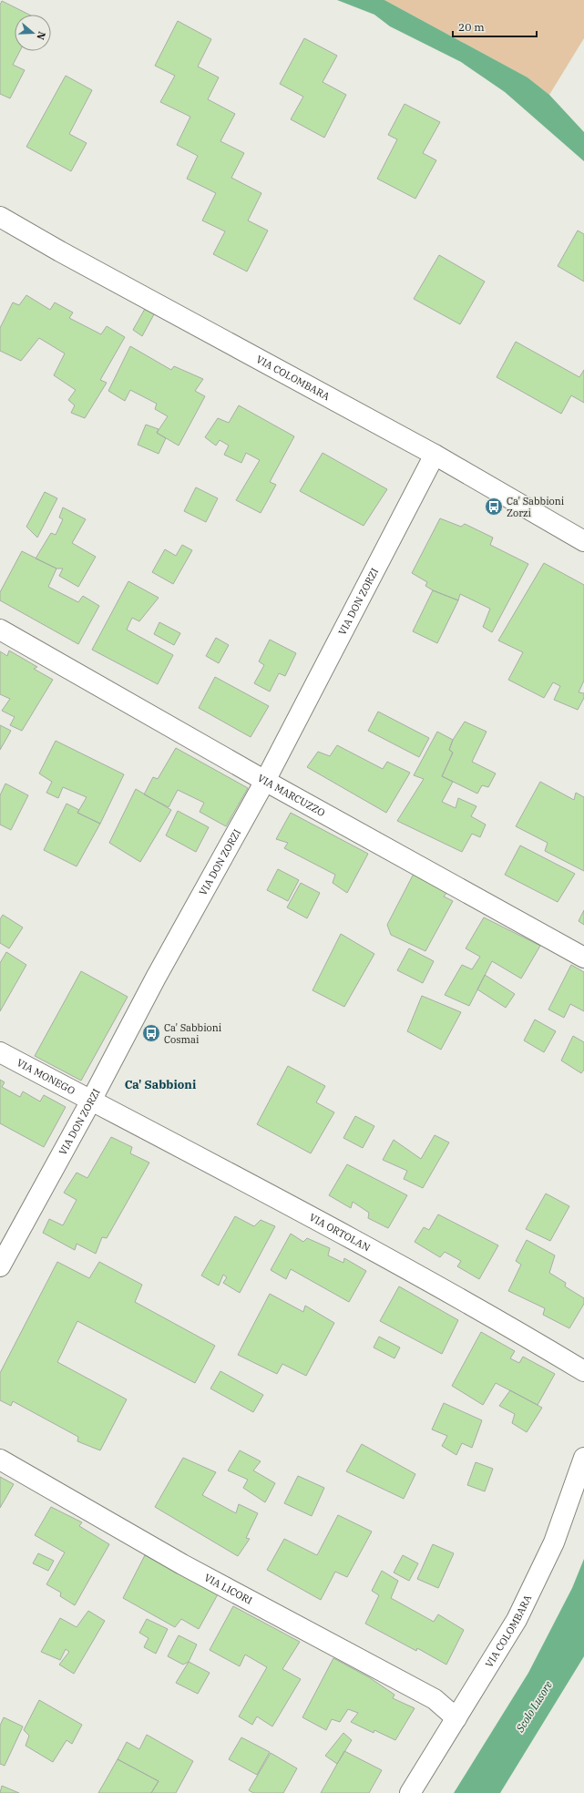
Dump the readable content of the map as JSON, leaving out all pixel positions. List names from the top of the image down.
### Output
{
  "streets": {
    "street": [
      "VIA COLOMBARA",
      "VIA DON ZORZI",
      "VIA MARCUZZO",
      "VIA MONEGO",
      "VIA ORTOLAN",
      "VIA LICORI"
    ]
  },
  "crossings": [
    ["VIA COLOMBARA", "VIA DON ZORZI"],
    ["VIA COLOMBARA", "VIA LICORI"],
    ["VIA DON ZORZI", "VIA MARCUZZO"],
    ["VIA DON ZORZI", "VIA MONEGO"],
    ["VIA DON ZORZI", "VIA ORTOLAN"],
    ["VIA MONEGO", "VIA ORTOLAN"]
  ],
  "districts": ["Ca' Sabbioni"],
  "water": ["Scolo Lusore"],
  "places": {
    "bus stop": ["Ca' Sabbioni Zorzi", "Ca' Sabbioni Cosmai"]
  },
  "scale_bar": "20 m",
  "north": "right"
}
